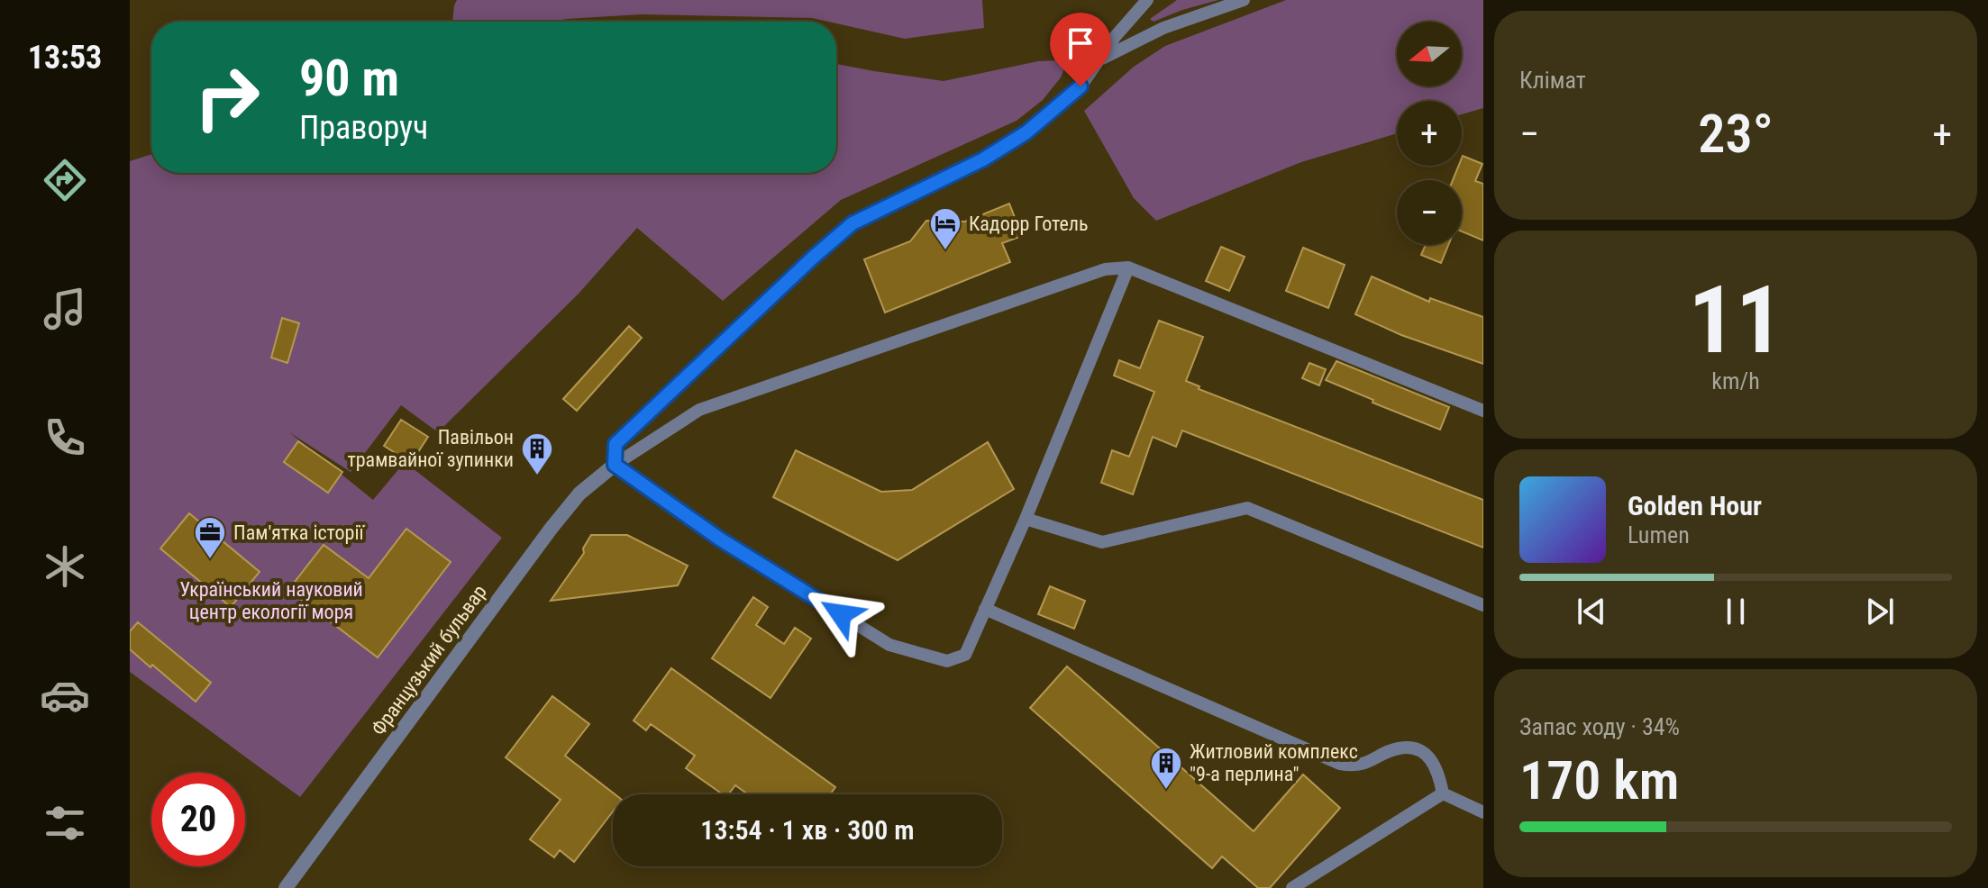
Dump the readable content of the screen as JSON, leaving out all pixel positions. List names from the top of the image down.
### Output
{
  "streets": {
    "street": ["Французький бульвар"]
  },
  "parks": ["Український науковий центр екології моря"],
  "places": {
    "hotel": ["Кадорр Готель"],
    "building": ["Павільон трамвайної зупинки", "Житловий комплекс \"9-а перлина\""],
    "office": ["Пам'ятка історії"]
  },
  "north": "left",
  "page": {
    "tabs": "13:53",
    "tile": [
      "Клімат",
      ["11", "km/h"],
      ["Запас ходу · 34%", "170 km"]
    ],
    "map_buttons": ["+", "−"],
    "turn": ["90 m", "Праворуч"],
    "heat": ["−", "23°", "+"],
    "song": ["Golden Hour", "Lumen"],
    "limit": "20",
    "trip": "13:54 · 1 хв · 300 m"
  }
}
